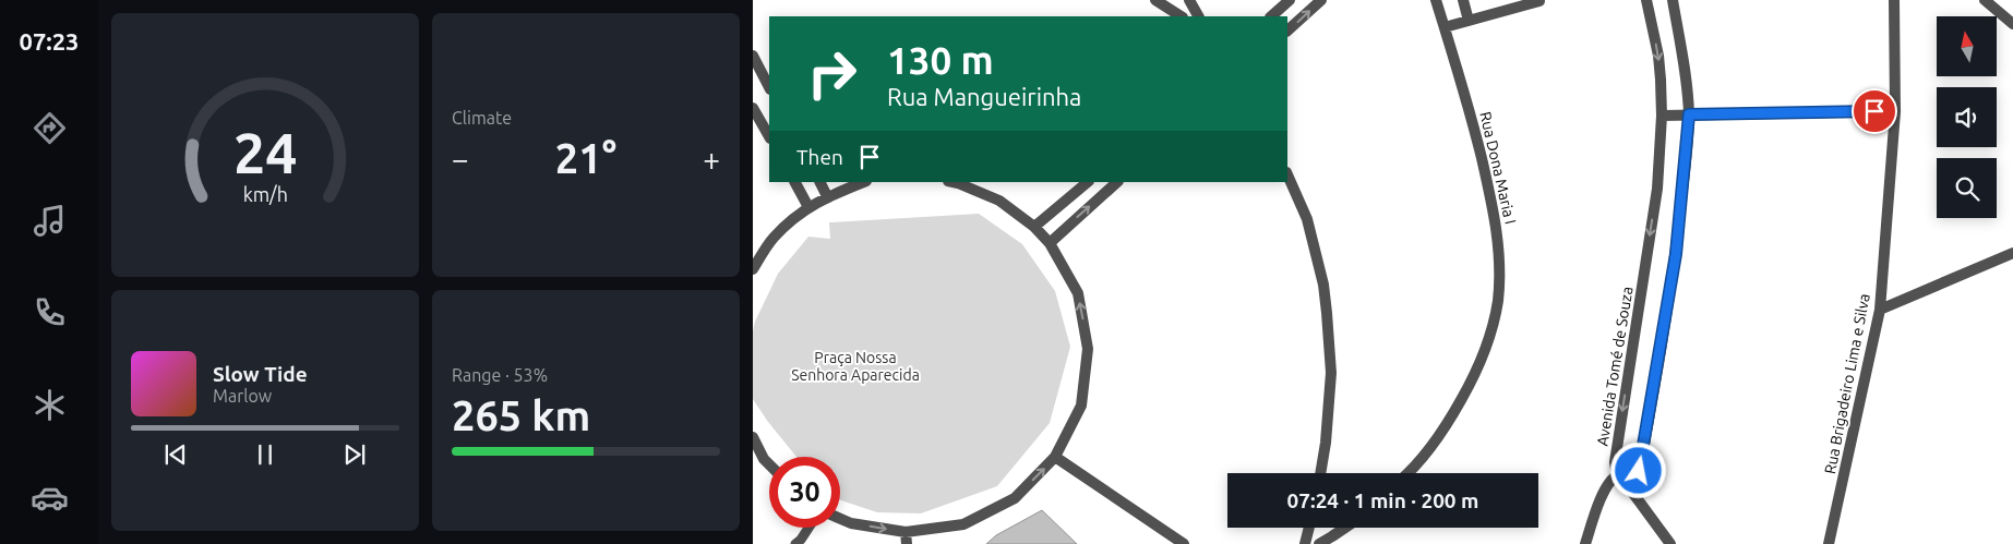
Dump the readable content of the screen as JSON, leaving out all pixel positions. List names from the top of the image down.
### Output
{
  "streets": {
    "street": ["Rua Dona Maria I", "Avenida Tomé de Souza", "Rua Brigadeiro Lima e Silva"]
  },
  "parks": ["Praça Nossa Senhora Aparecida"],
  "north": "top",
  "page": {
    "tabs": "07:23",
    "tile": [
      "Climate",
      ["Range · 53%", "265 km"]
    ],
    "turn": ["130 m", "Rua Mangueirinha"],
    "then": "Then",
    "heat": ["−", "21°", "+"],
    "song": ["Slow Tide", "Marlow"],
    "limit": "30",
    "trip": "07:24 · 1 min · 200 m",
    "gauge": ["24", "km/h"]
  }
}
